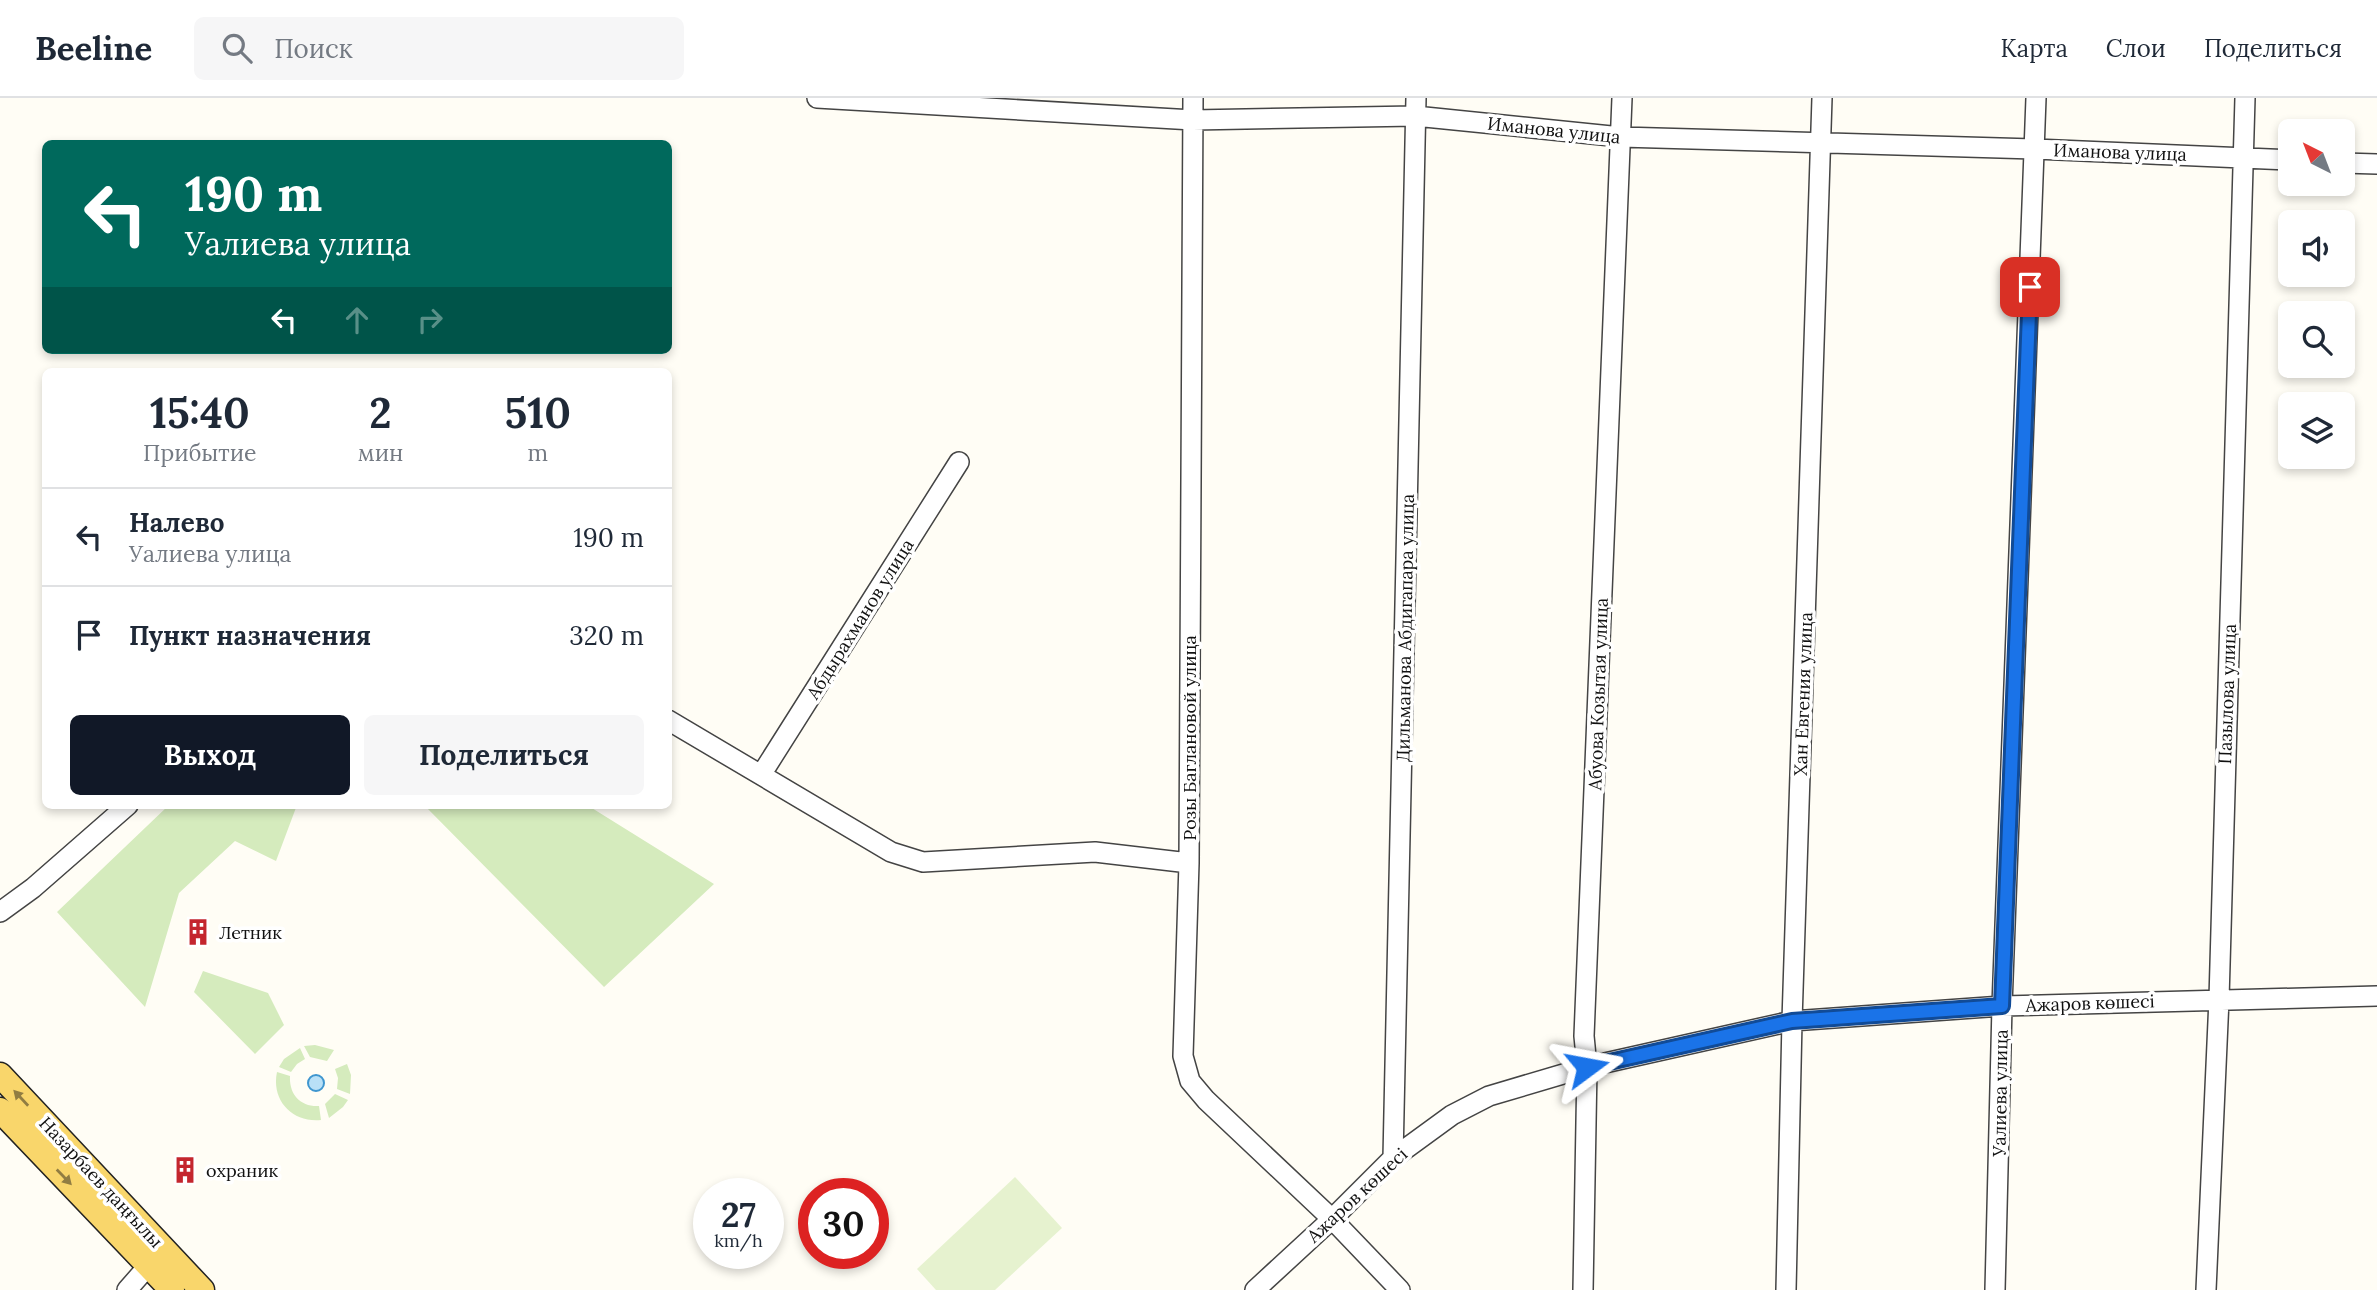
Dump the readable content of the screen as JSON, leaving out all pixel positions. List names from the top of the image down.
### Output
{
  "streets": {
    "main road": ["Назарбаев даңғылы"],
    "street": [
      "Иманова улица",
      "Абдырахманов улица",
      "Дильманова Абдигапара улица",
      "Абуова Козытая улица",
      "Хан Евгения улица",
      "Пазылова улица",
      "Розы Баглановой улица",
      "Ажаров көшесі",
      "Уалиева улица"
    ]
  },
  "crossings": [
    ["Иманова улица", "Дильманова Абдигапара улица"],
    ["Иманова улица", "Абуова Козытая улица"],
    ["Иманова улица", "Хан Евгения улица"],
    ["Иманова улица", "Пазылова улица"],
    ["Иманова улица", "Розы Баглановой улица"],
    ["Иманова улица", "Уалиева улица"],
    ["Дильманова Абдигапара улица", "Ажаров көшесі"],
    ["Абуова Козытая улица", "Ажаров көшесі"],
    ["Хан Евгения улица", "Ажаров көшесі"],
    ["Пазылова улица", "Ажаров көшесі"],
    ["Розы Баглановой улица", "Ажаров көшесі"],
    ["Ажаров көшесі", "Уалиева улица"]
  ],
  "places": {
    "building": ["Летник", "охраник"]
  },
  "north": "top left",
  "page": {
    "header": "Beeline",
    "search": "Поиск",
    "nav": ["Карта", "Слои", "Поделиться"],
    "turn": ["190 m", "Уалиева улица"],
    "eta": [
      "15:40",
      "Прибытие",
      "2",
      "мин",
      "510",
      "m"
    ],
    "list": [
      {
        "name": "Налево",
        "note": "Уалиева улица",
        "value": "190 m"
      },
      {
        "name": "Пункт назначения",
        "value": "320 m"
      }
    ],
    "buttons": ["Выход", "Поделиться"],
    "speed": "27 km/h",
    "limit": "30"
  }
}
